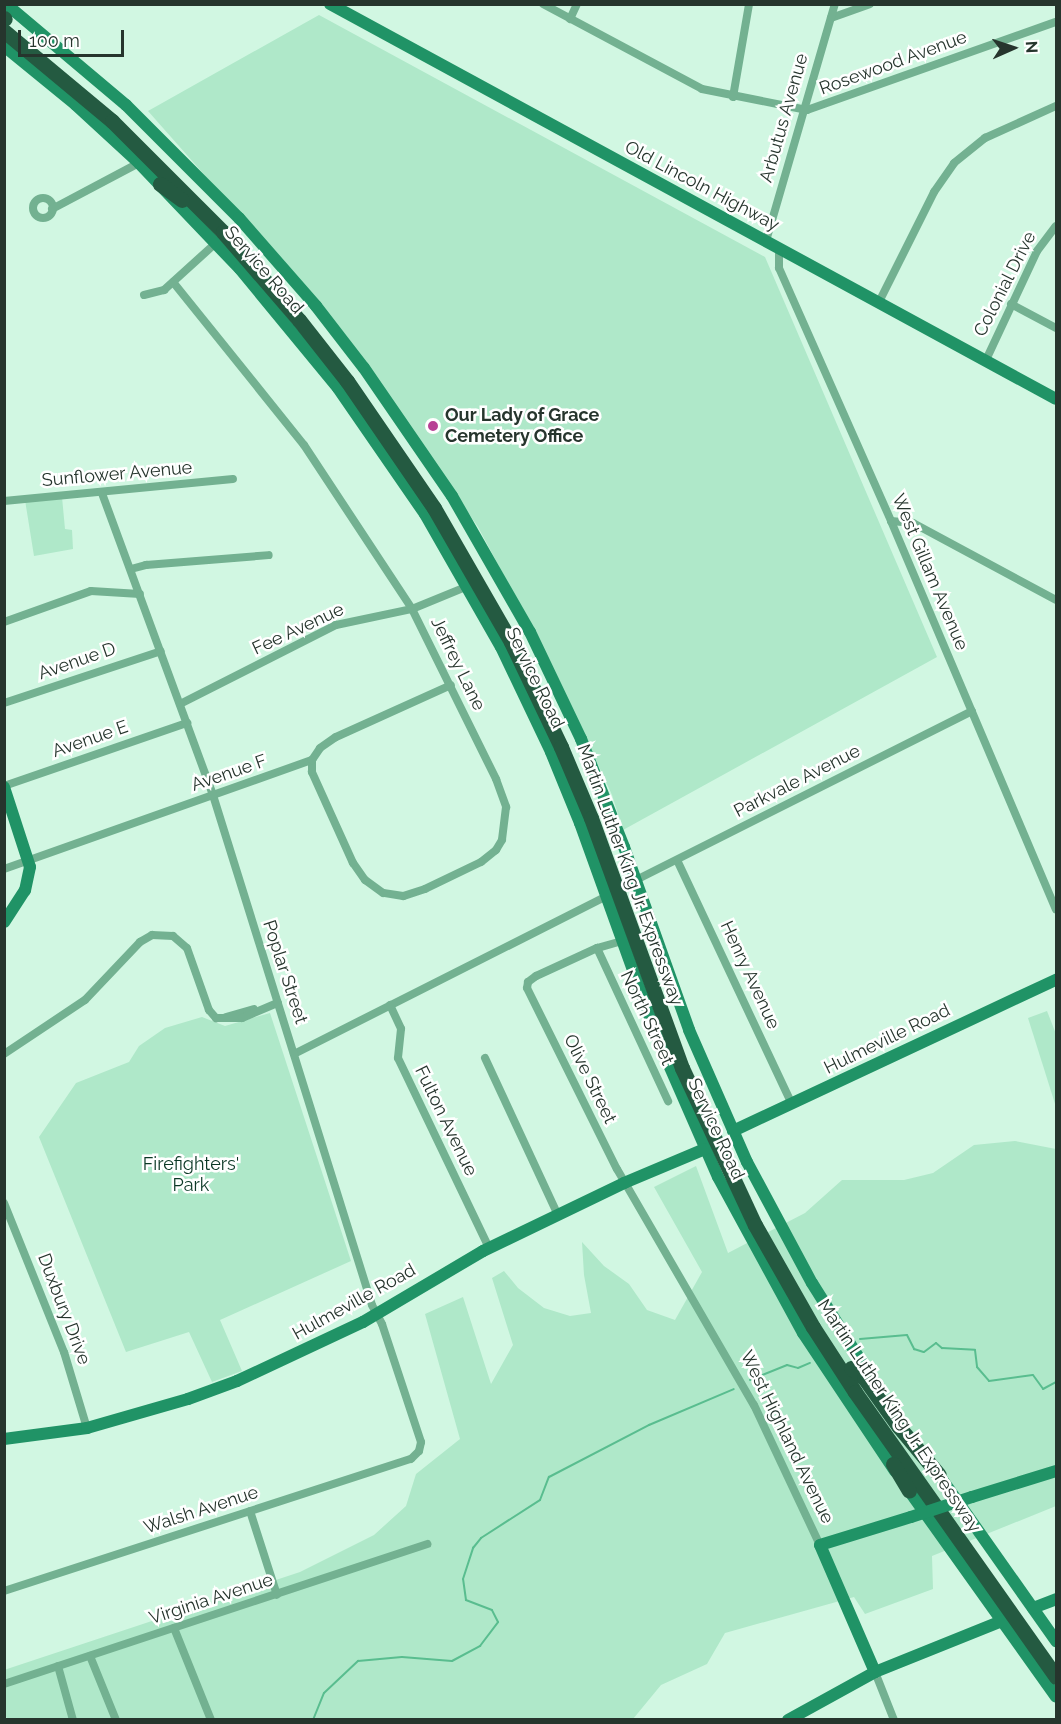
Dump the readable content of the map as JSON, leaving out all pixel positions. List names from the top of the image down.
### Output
{
  "streets": {
    "highway": ["Martin Luther King Jr. Expressway"],
    "street": [
      "Rosewood Avenue",
      "Arbutus Avenue",
      "Old Lincoln Highway",
      "Service Road",
      "Colonial Drive",
      "Sunflower Avenue",
      "West Gillam Avenue",
      "Fee Avenue",
      "Avenue D",
      "Jeffrey Lane",
      "Avenue E",
      "Avenue F",
      "Parkvale Avenue",
      "Poplar Street",
      "Henry Avenue",
      "North Street",
      "Hulmeville Road",
      "Olive Street",
      "Fulton Avenue",
      "Duxbury Drive",
      "West Highland Avenue",
      "Walsh Avenue",
      "Virginia Avenue"
    ]
  },
  "crossings": [
    ["Rosewood Avenue", "Arbutus Avenue"],
    ["Arbutus Avenue", "Old Lincoln Highway"],
    ["Old Lincoln Highway", "Colonial Drive"],
    ["Old Lincoln Highway", "West Gillam Avenue"],
    ["Service Road", "Fee Avenue"],
    ["Service Road", "Parkvale Avenue"],
    ["Service Road", "Martin Luther King Jr. Expressway"],
    ["Service Road", "Hulmeville Road"],
    ["Sunflower Avenue", "Poplar Street"],
    ["West Gillam Avenue", "Parkvale Avenue"],
    ["Fee Avenue", "Jeffrey Lane"],
    ["Fee Avenue", "Poplar Street"],
    ["Avenue D", "Poplar Street"],
    ["Jeffrey Lane", "Avenue F"],
    ["Avenue E", "Poplar Street"],
    ["Avenue F", "Poplar Street"],
    ["Parkvale Avenue", "Henry Avenue"],
    ["Poplar Street", "Hulmeville Road"],
    ["Poplar Street", "Walsh Avenue"],
    ["Henry Avenue", "Hulmeville Road"],
    ["North Street", "Olive Street"],
    ["Hulmeville Road", "Olive Street"],
    ["Hulmeville Road", "Fulton Avenue"],
    ["Hulmeville Road", "Duxbury Drive"],
    ["Hulmeville Road", "West Highland Avenue"],
    ["Olive Street", "West Highland Avenue"]
  ],
  "parks": ["Firefighters' Park"],
  "places": ["Our Lady of Grace Cemetery Office"],
  "scale_bar": "100 m",
  "north": "right"
}
